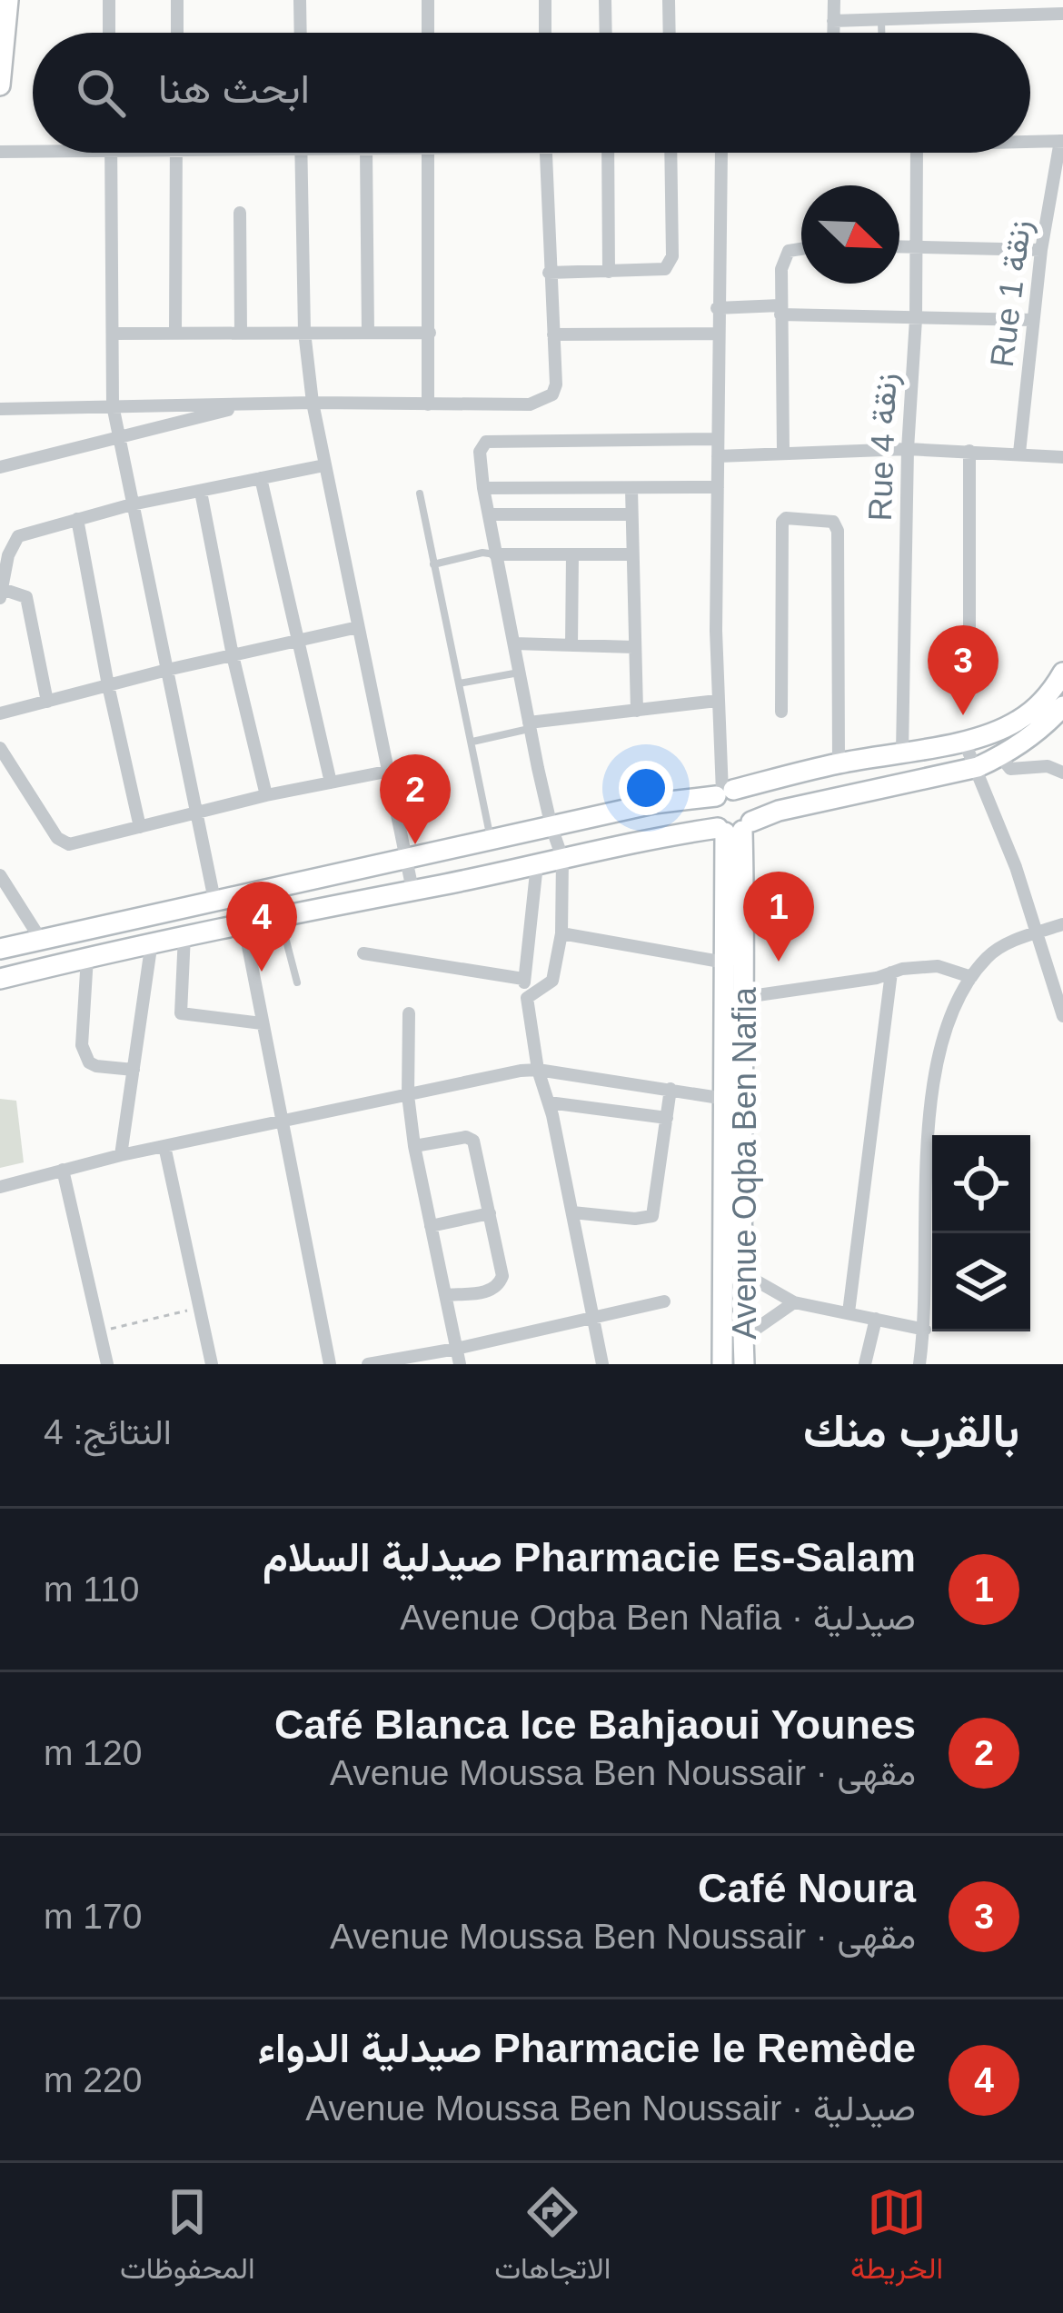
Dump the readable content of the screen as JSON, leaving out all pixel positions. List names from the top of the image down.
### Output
{
  "streets": {
    "street": ["Rue 1 زنقة", "Rue 4 زنقة", "Avenue Oqba Ben Nafia"]
  },
  "north": "bottom right",
  "page": {
    "search": "ابحث هنا",
    "pins": [
      "3",
      "2",
      "1",
      "4"
    ],
    "heading": ["بالقرب منك", "النتائج: 4"],
    "list": [
      {
        "mark": "1",
        "name": "Pharmacie Es-Salam صيدلية السلام",
        "note": "صيدلية · Avenue Oqba Ben Nafia",
        "value": "110 m"
      },
      {
        "mark": "2",
        "name": "Café Blanca Ice Bahjaoui Younes",
        "note": "مقهى · Avenue Moussa Ben Noussair",
        "value": "120 m"
      },
      {
        "mark": "3",
        "name": "Café Noura",
        "note": "مقهى · Avenue Moussa Ben Noussair",
        "value": "170 m"
      },
      {
        "mark": "4",
        "name": "Pharmacie le Remède صيدلية الدواء",
        "note": "صيدلية · Avenue Moussa Ben Noussair",
        "value": "220 m"
      }
    ],
    "nav": ["الخريطة", "الاتجاهات", "المحفوظات"]
  }
}
